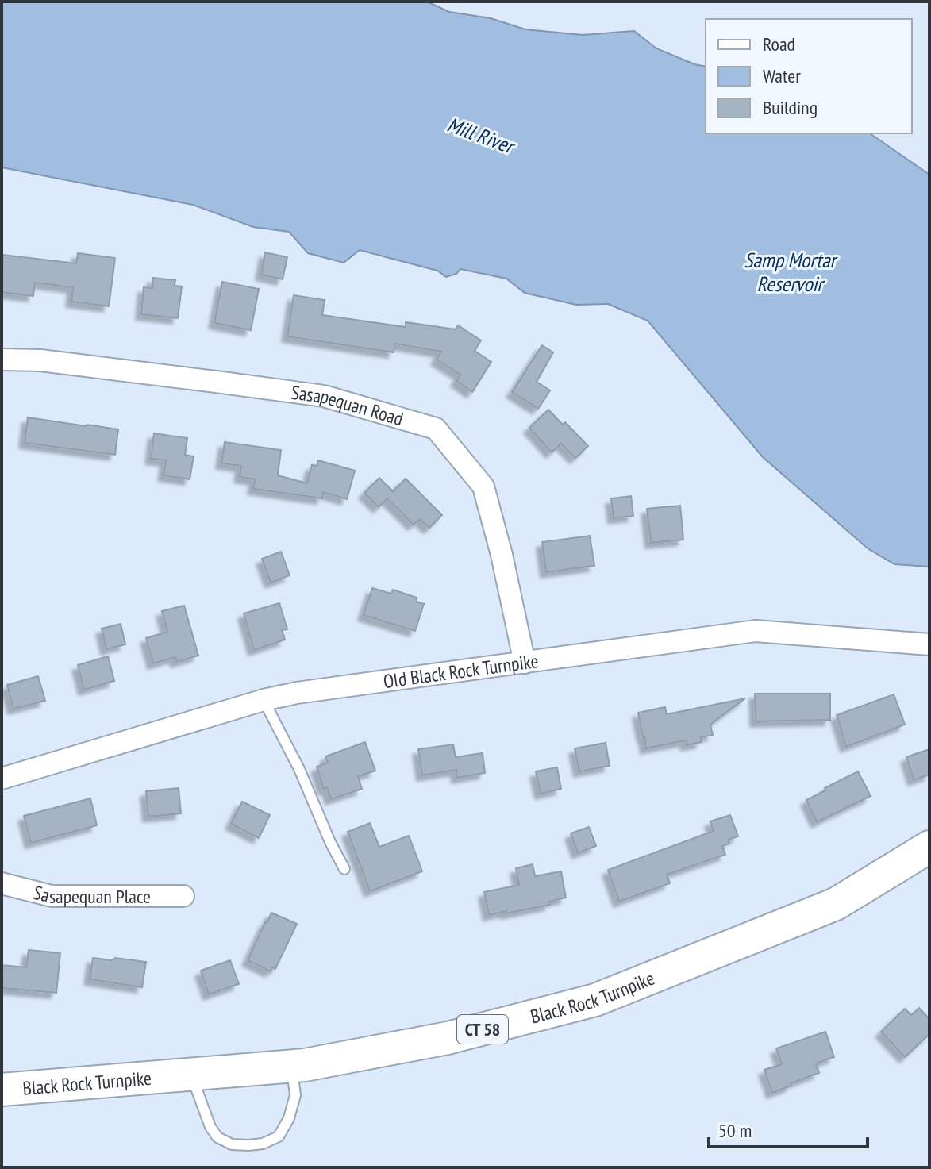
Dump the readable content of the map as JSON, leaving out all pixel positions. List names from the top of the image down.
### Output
{
  "streets": {
    "main road": ["Black Rock Turnpike", "CT 58"],
    "street": ["Sasapequan Road", "Old Black Rock Turnpike", "Sasapequan Place"]
  },
  "crossings": [
    ["Sasapequan Road", "Old Black Rock Turnpike"]
  ],
  "water": ["Mill River", "Samp Mortar Reservoir"],
  "legend": ["Road", "Water", "Building"],
  "scale_bar": "50 m"
}
